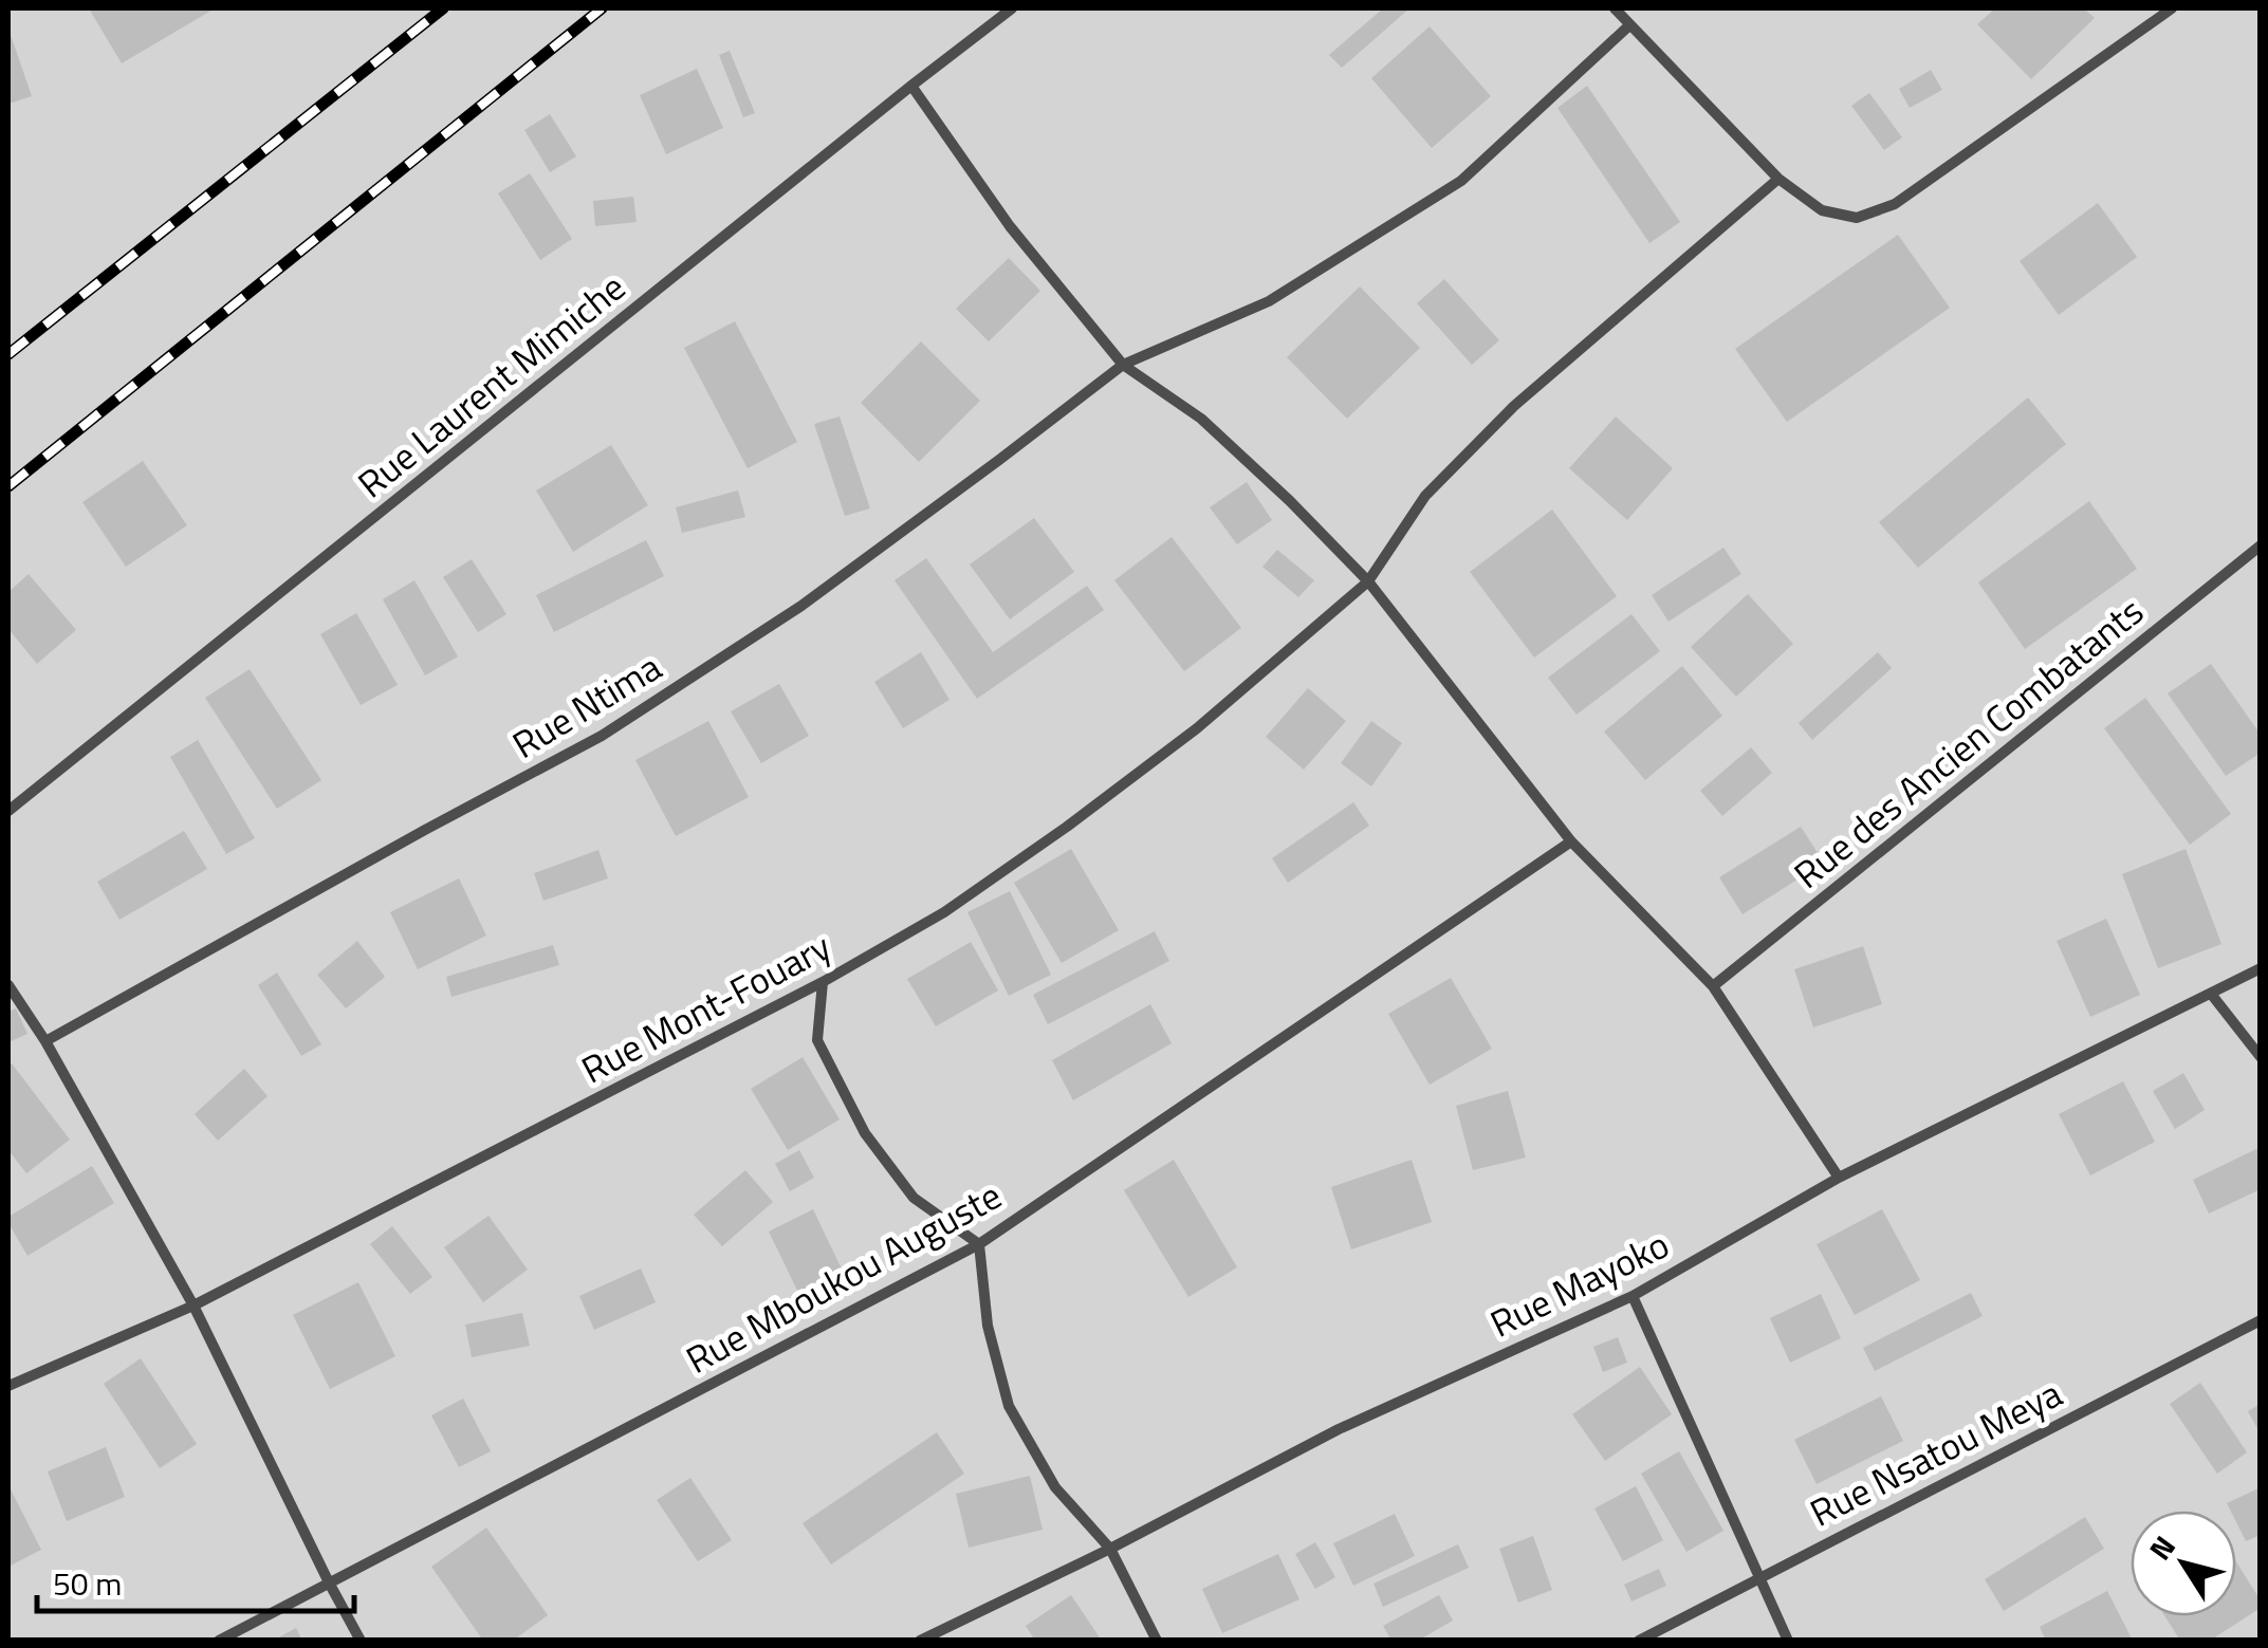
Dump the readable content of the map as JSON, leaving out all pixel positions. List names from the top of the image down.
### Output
{
  "streets": {
    "street": [
      "Rue Laurent Mimiche",
      "Rue Ntima",
      "Rue des Ancien Combatants",
      "Rue Mont-Fouary",
      "Rue Mboukou Auguste",
      "Rue Mayoko",
      "Rue Nsatou Meya"
    ]
  },
  "scale_bar": "50 m",
  "north": "top left"
}
